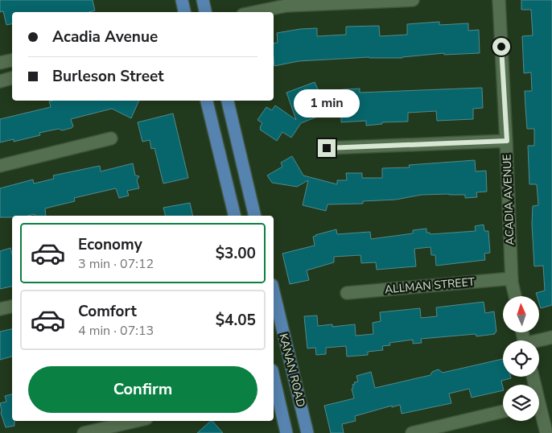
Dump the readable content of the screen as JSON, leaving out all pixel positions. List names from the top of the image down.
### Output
{
  "streets": {
    "main road": ["KANAN ROAD"],
    "street": ["ACADIA AVENUE", "ALLMAN STREET"]
  },
  "crossings": [
    ["ACADIA AVENUE", "ALLMAN STREET"]
  ],
  "north": "top",
  "page": {
    "banner": ["Acadia Avenue", "Burleson Street"],
    "bubble": "1 min",
    "list": [
      {
        "name": "Economy",
        "note": "3 min · 07:12",
        "value": "$3.00"
      },
      {
        "name": "Comfort",
        "note": "4 min · 07:13",
        "value": "$4.05"
      }
    ],
    "buttons": "Confirm"
  }
}
